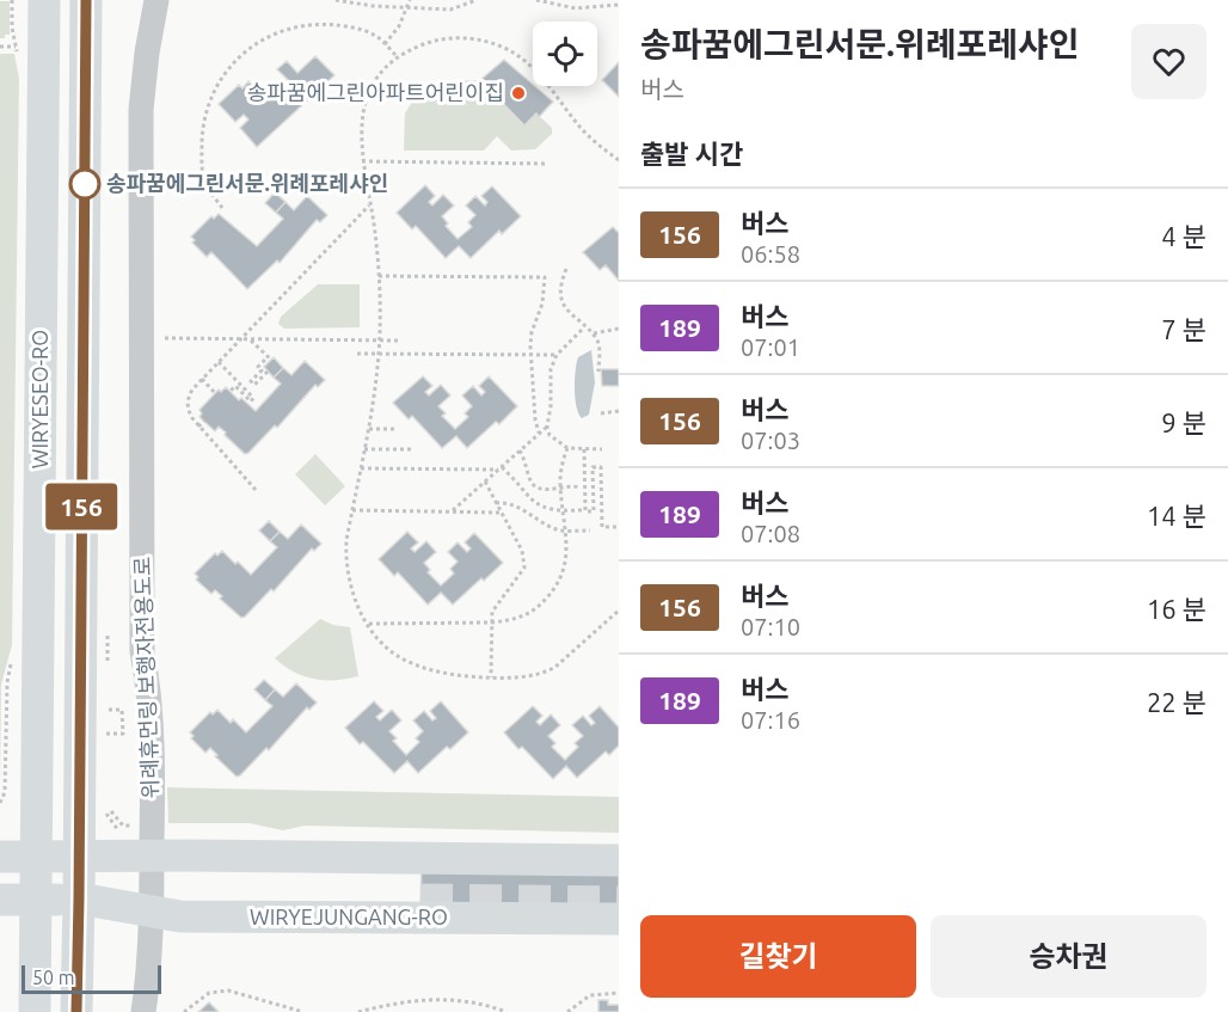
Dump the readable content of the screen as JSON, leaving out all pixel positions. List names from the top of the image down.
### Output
{
  "streets": {
    "main road": ["WIRYESEO-RO", "WIRYEJUNGANG-RO"],
    "street": ["위례휴먼링 보행자전용도로"]
  },
  "crossings": [
    ["WIRYESEO-RO", "WIRYEJUNGANG-RO"]
  ],
  "places": ["송파꿈에그린아파트어린이집", "송파꿈에그린서문.위례포레샤인"],
  "lines": ["bus line 156"],
  "scale_bar": "50 m",
  "page": {
    "on_map": "156",
    "heading": [
      ["송파꿈에그린서문.위례포레샤인", "버스"],
      "출발 시간"
    ],
    "list": [
      {
        "mark": "156",
        "name": "버스",
        "note": "06:58",
        "value": "4 분"
      },
      {
        "mark": "189",
        "name": "버스",
        "note": "07:01",
        "value": "7 분"
      },
      {
        "mark": "156",
        "name": "버스",
        "note": "07:03",
        "value": "9 분"
      },
      {
        "mark": "189",
        "name": "버스",
        "note": "07:08",
        "value": "14 분"
      },
      {
        "mark": "156",
        "name": "버스",
        "note": "07:10",
        "value": "16 분"
      },
      {
        "mark": "189",
        "name": "버스",
        "note": "07:16",
        "value": "22 분"
      }
    ],
    "buttons": ["길찾기", "승차권"],
    "scale": "50 m"
  }
}
